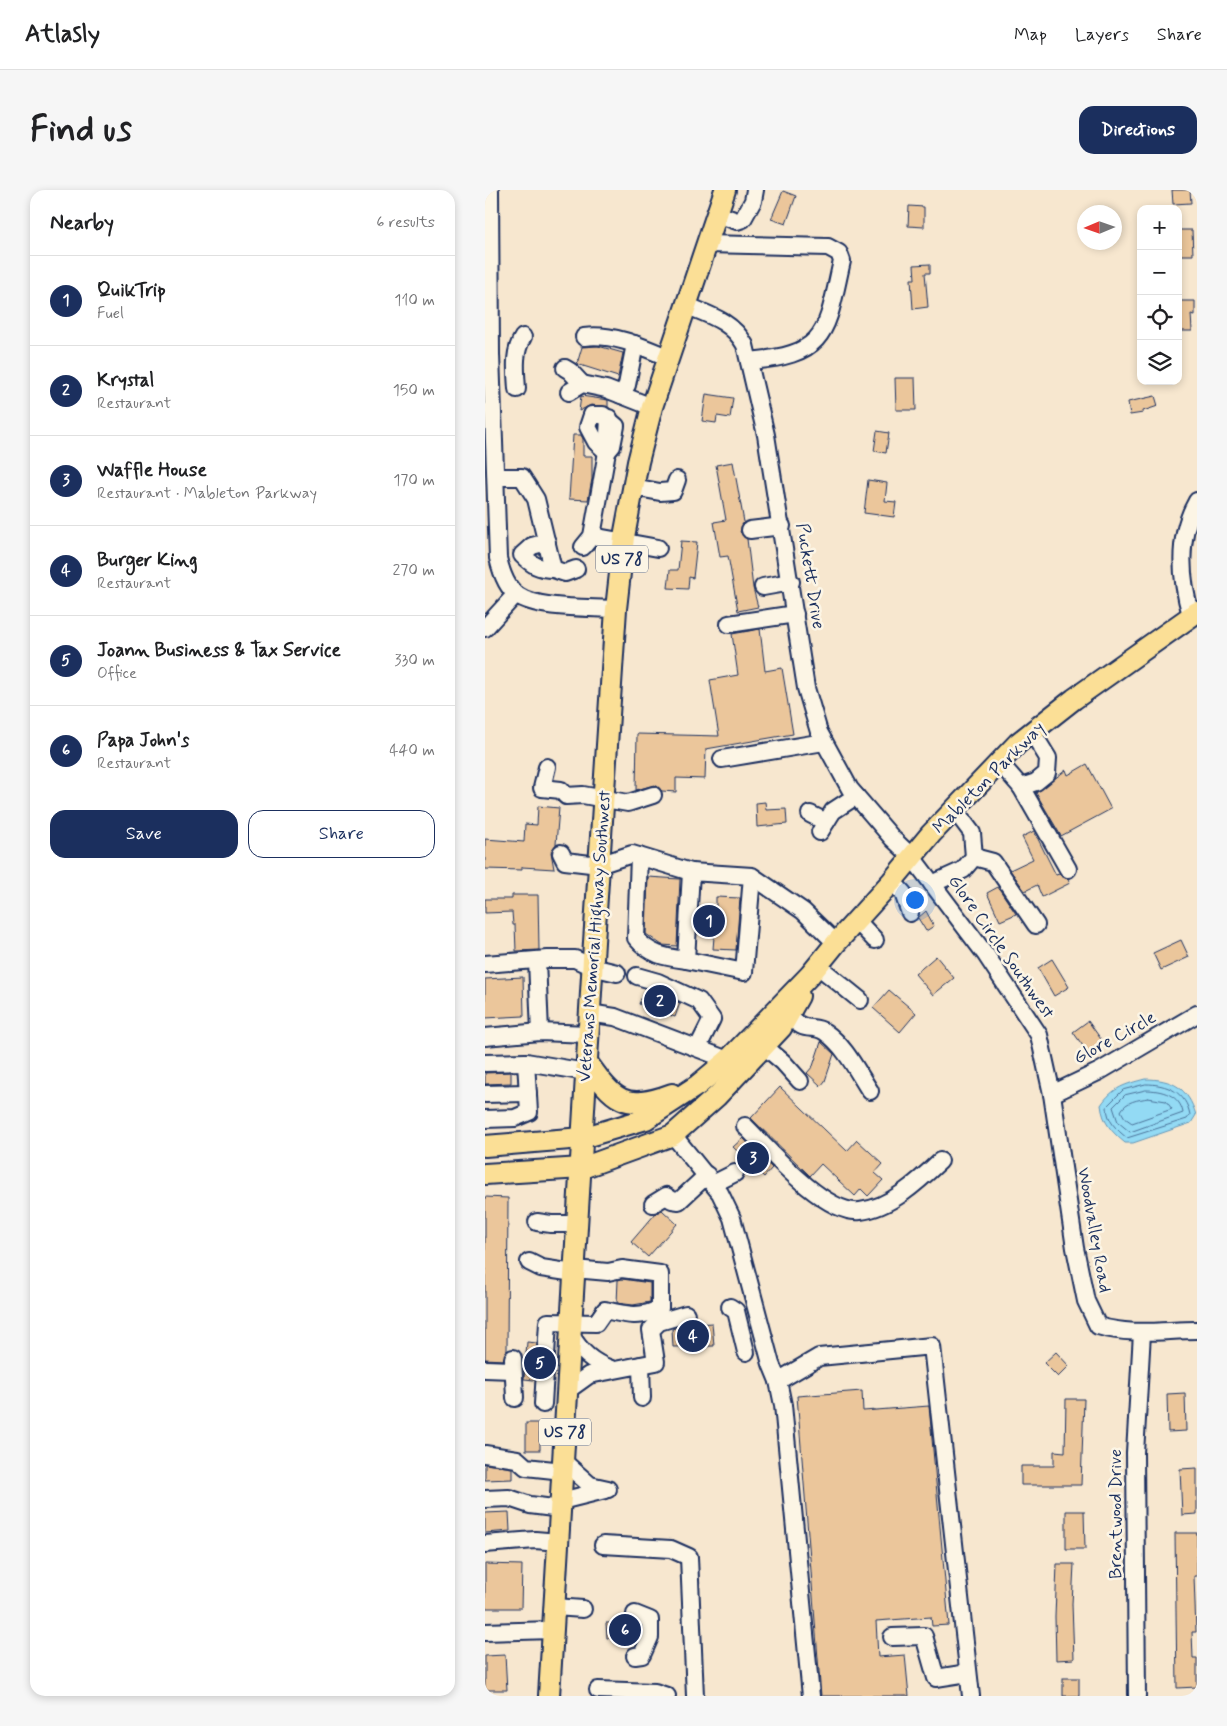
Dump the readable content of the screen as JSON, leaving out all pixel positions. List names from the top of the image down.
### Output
{
  "streets": {
    "main road": ["US 78", "Mableton Parkway", "Veterans Memorial Highway Southwest"],
    "street": [
      "Puckett Drive",
      "Glore Circle Southwest",
      "Glore Circle",
      "Woodvalley Road",
      "Brentwood Drive"
    ]
  },
  "crossings": [
    ["Puckett Drive", "Mableton Parkway"],
    ["Puckett Drive", "Veterans Memorial Highway Southwest"],
    ["Puckett Drive", "Glore Circle Southwest"],
    ["Mableton Parkway", "Veterans Memorial Highway Southwest"],
    ["Mableton Parkway", "Glore Circle Southwest"],
    ["Glore Circle Southwest", "Glore Circle"],
    ["Glore Circle Southwest", "Woodvalley Road"],
    ["Glore Circle", "Woodvalley Road"],
    ["Woodvalley Road", "Brentwood Drive"]
  ],
  "north": "left",
  "page": {
    "header": "Atlasly",
    "nav": ["Map", "Layers", "Share"],
    "buttons": [
      "Directions",
      ["Save", "Share"]
    ],
    "title": "Find us",
    "heading": ["Nearby", "6 results"],
    "map_buttons": ["+", "−"],
    "list": [
      {
        "mark": "1",
        "name": "QuikTrip",
        "note": "Fuel",
        "value": "110 m"
      },
      {
        "mark": "2",
        "name": "Krystal",
        "note": "Restaurant",
        "value": "150 m"
      },
      {
        "mark": "3",
        "name": "Waffle House",
        "note": "Restaurant · Mableton Parkway",
        "value": "170 m"
      },
      {
        "mark": "4",
        "name": "Burger King",
        "note": "Restaurant",
        "value": "270 m"
      },
      {
        "mark": "5",
        "name": "Joann Business & Tax Service",
        "note": "Office",
        "value": "330 m"
      },
      {
        "mark": "6",
        "name": "Papa John's",
        "note": "Restaurant",
        "value": "440 m"
      }
    ],
    "pins": [
      "1",
      "2",
      "3",
      "4",
      "5",
      "6"
    ]
  }
}
